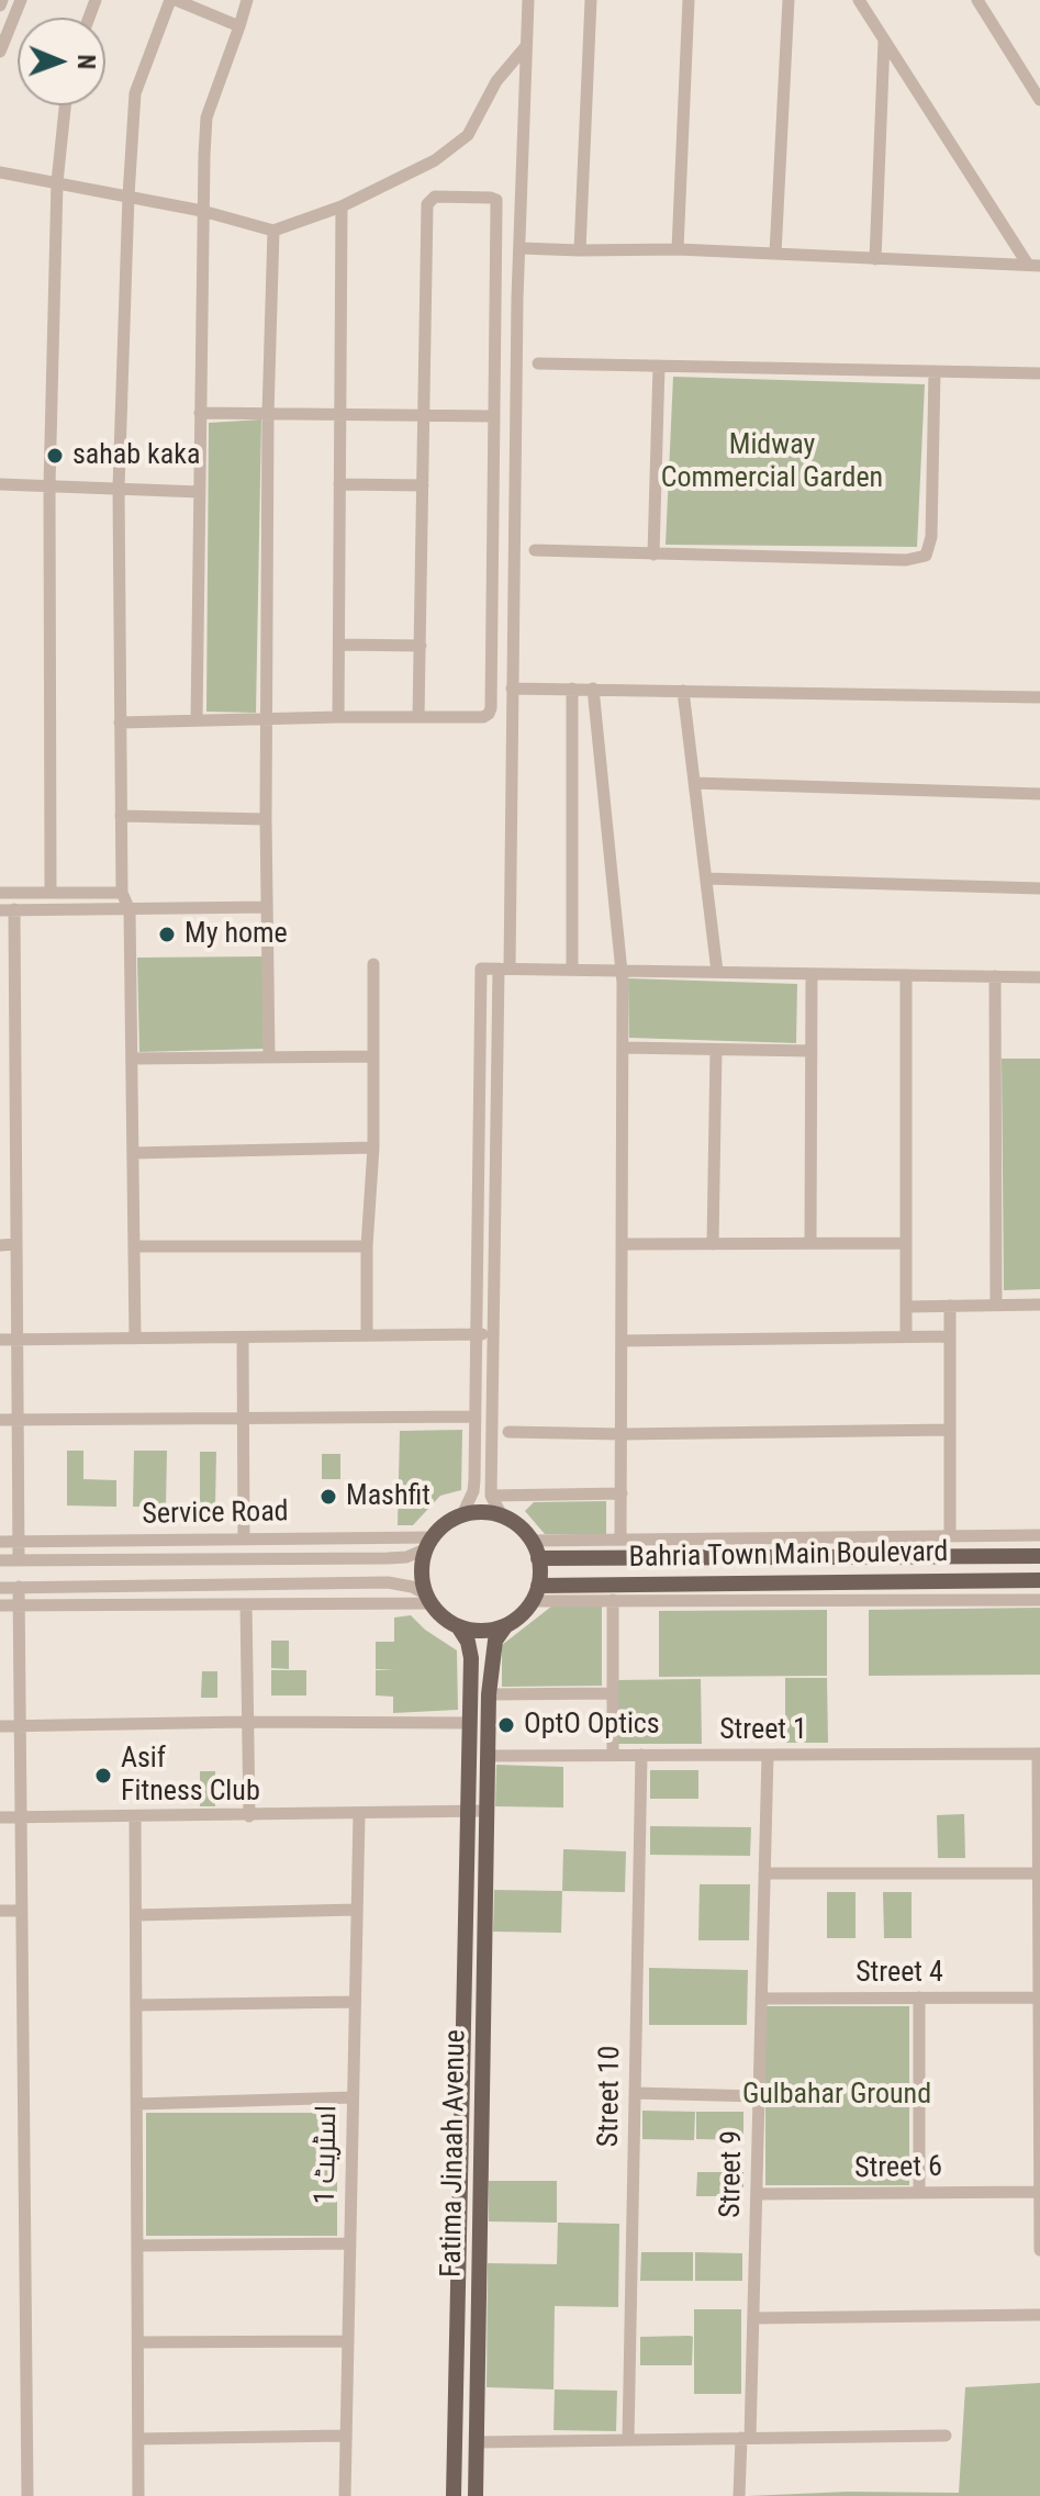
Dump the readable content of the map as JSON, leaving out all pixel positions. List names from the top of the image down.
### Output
{
  "streets": {
    "main road": ["Bahria Town Main Boulevard", "Fatima Jinaah Avenue"],
    "street": [
      "Service Road",
      "Street 1",
      "Street 4",
      "Street 10",
      "اسٹریٹ 1",
      "Street 6",
      "Street 9"
    ]
  },
  "crossings": [
    ["Service Road", "Bahria Town Main Boulevard"],
    ["Service Road", "Fatima Jinaah Avenue"],
    ["Bahria Town Main Boulevard", "Fatima Jinaah Avenue"],
    ["Street 1", "Street 10"],
    ["Street 1", "Fatima Jinaah Avenue"],
    ["Street 1", "Street 9"],
    ["Street 4", "Street 9"],
    ["Street 6", "Street 9"]
  ],
  "parks": ["Midway Commercial Garden", "Gulbahar Ground"],
  "places": [
    "sahab kaka",
    "My home",
    "Mashfit",
    "OptO Optics",
    "Asif Fitness Club"
  ],
  "north": "right"
}
